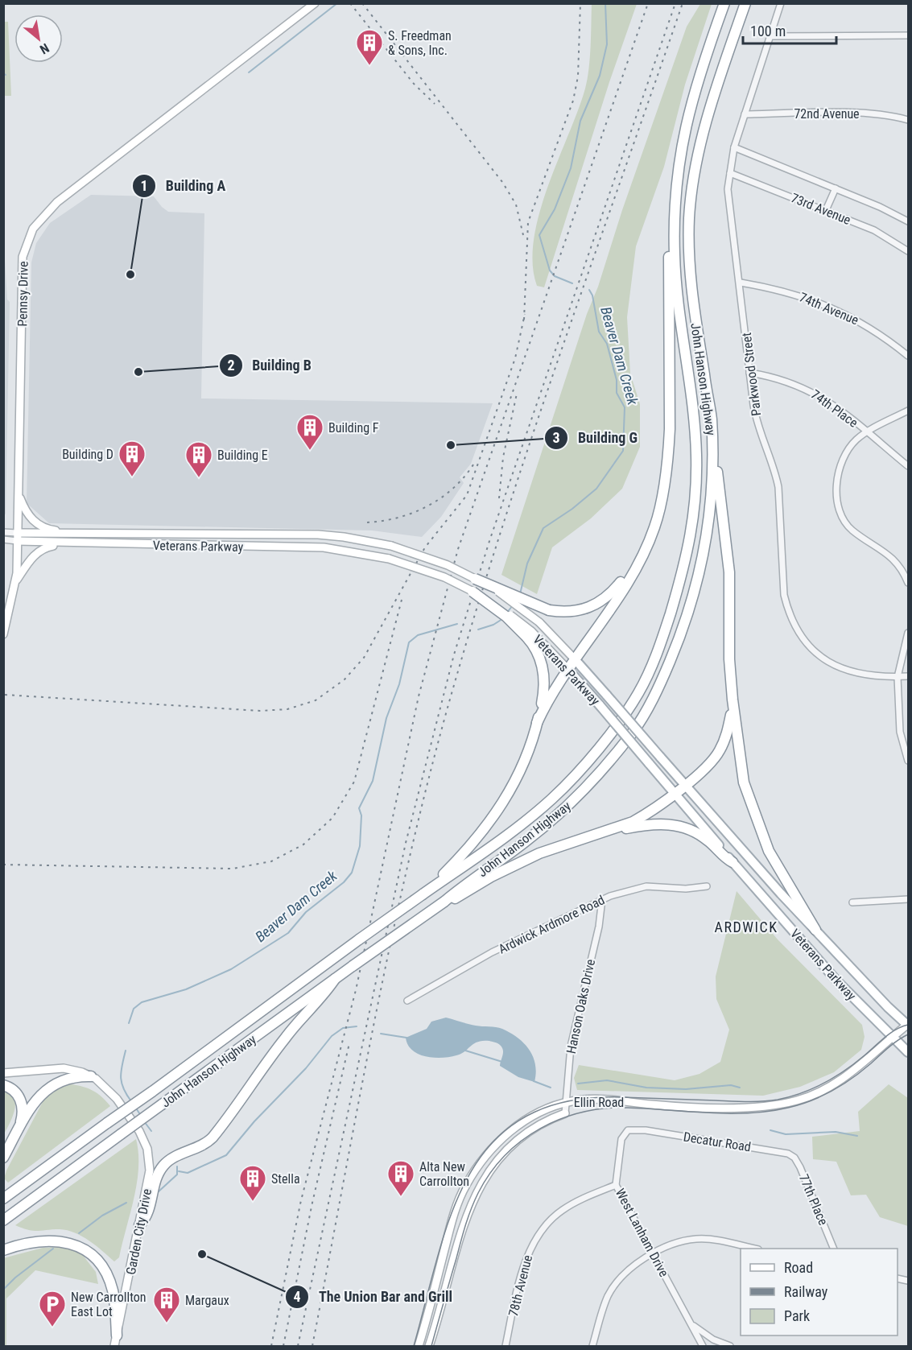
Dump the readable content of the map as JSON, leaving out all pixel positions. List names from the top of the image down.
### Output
{
  "streets": {
    "highway": ["John Hanson Highway"],
    "main road": [
      "Pennsy Drive",
      "Veterans Parkway",
      "Ellin Road",
      "Garden City Drive"
    ],
    "street": [
      "72nd Avenue",
      "73rd Avenue",
      "74th Avenue",
      "Parkwood Street",
      "74th Place",
      "Ardwick Ardmore Road",
      "Hanson Oaks Drive",
      "Decatur Road",
      "77th Place",
      "West Lanham Drive",
      "78th Avenue"
    ]
  },
  "crossings": [
    ["72nd Avenue", "Parkwood Street"],
    ["73rd Avenue", "Parkwood Street"],
    ["Pennsy Drive", "Veterans Parkway"],
    ["74th Avenue", "Parkwood Street"],
    ["Parkwood Street", "74th Place"],
    ["Veterans Parkway", "Ellin Road"],
    ["Ardwick Ardmore Road", "Hanson Oaks Drive"],
    ["Hanson Oaks Drive", "Ellin Road"],
    ["Decatur Road", "77th Place"],
    ["Decatur Road", "West Lanham Drive"],
    ["West Lanham Drive", "78th Avenue"]
  ],
  "districts": ["ARDWICK"],
  "water": ["Beaver Dam Creek"],
  "places": {
    "building": [
      "S. Freedman & Sons, Inc.",
      "Building F",
      "Building D",
      "Building E",
      "Alta New Carrollton",
      "Stella",
      "Margaux"
    ],
    "other": [
      "Building A",
      "Building B",
      "Building G",
      "The Union Bar and Grill"
    ],
    "parking": ["New Carrollton East Lot"]
  },
  "legend": ["Road", "Railway", "Park"],
  "scale_bar": "100 m",
  "north": "bottom right"
}
